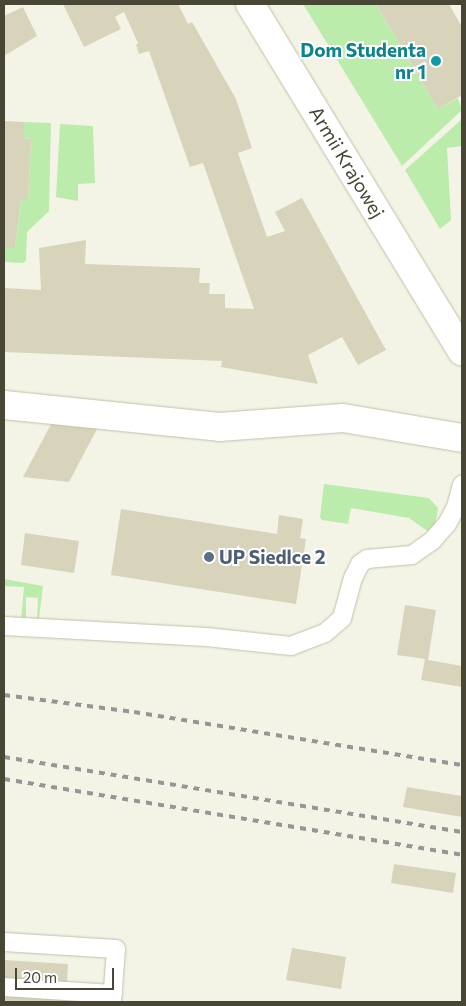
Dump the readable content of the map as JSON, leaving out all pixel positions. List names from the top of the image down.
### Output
{
  "streets": {
    "street": ["Armii Krajowej"]
  },
  "places": ["Dom Studenta nr 1", "UP Siedlce 2"],
  "scale_bar": "20 m"
}
